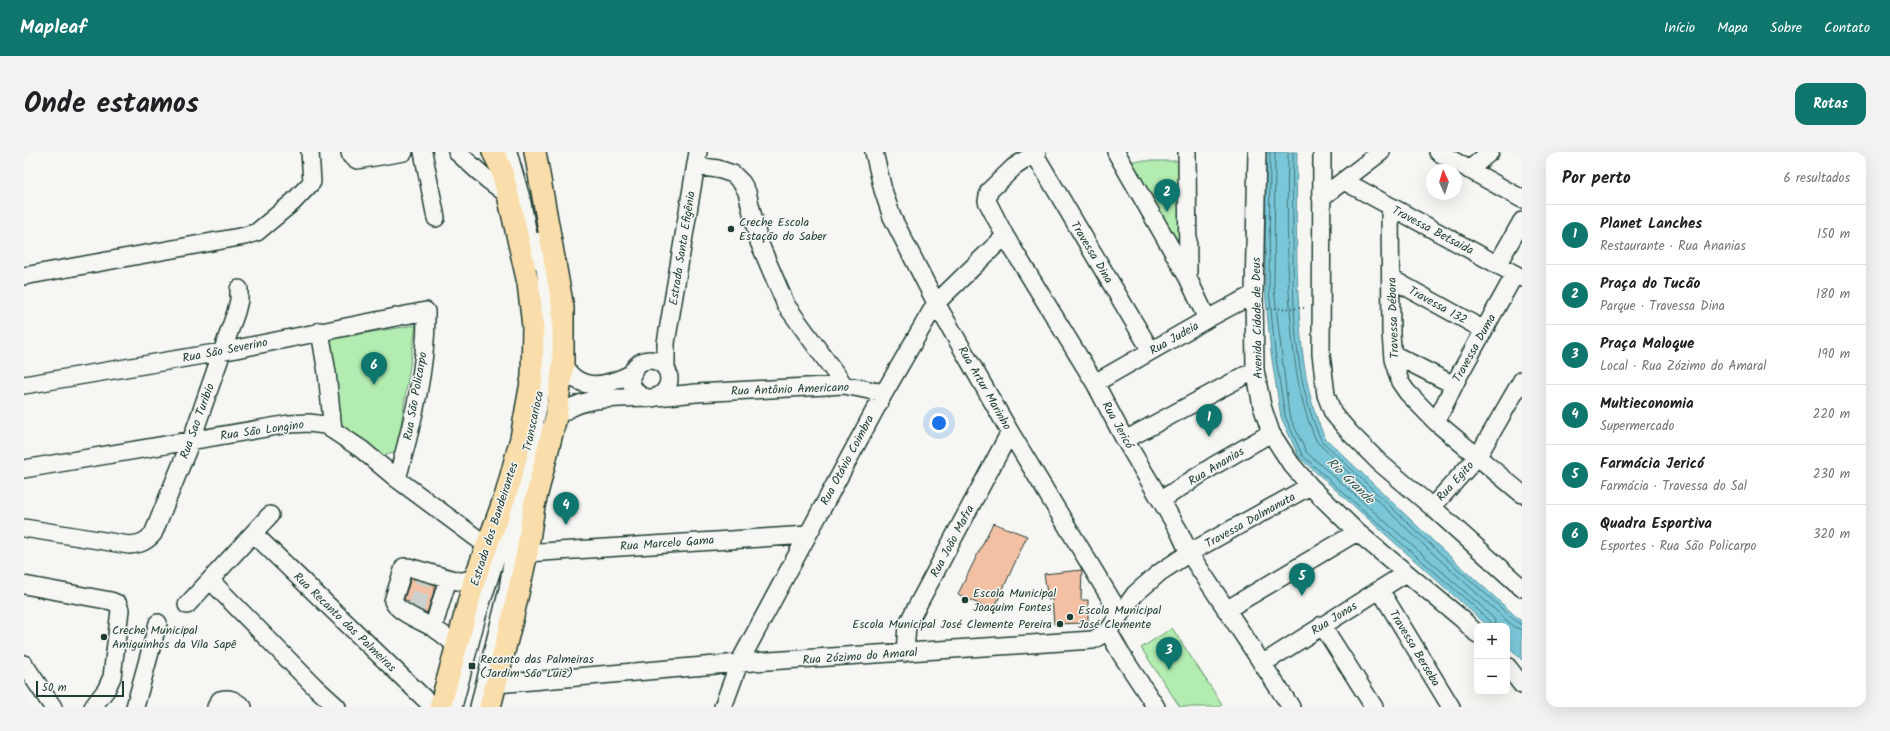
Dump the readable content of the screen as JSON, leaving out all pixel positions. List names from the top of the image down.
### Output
{
  "streets": {
    "main road": ["Estrada dos Bandeirantes"],
    "street": [
      "Travessa Betsaida",
      "Estrada Santa Efigênia",
      "Travessa Dina",
      "Travessa 132",
      "Avenida Cidade de Deus",
      "Travessa Débora",
      "Rua Judeia",
      "Travessa Duma",
      "Rua São Severino",
      "Rua Artur Marinho",
      "Rua Antônio Americano",
      "Rua São Policarpo",
      "Rua Sao Turibio",
      "Transcarioca",
      "Rua Jericó",
      "Rua São Longino",
      "Rua Otávio Coimbra",
      "Rua Ananias",
      "Rua Egito",
      "Travessa Dalmanuta",
      "Rua João Mafra",
      "Rua Marcelo Gama",
      "Rua Jonas",
      "Rua Recanto das Palmeiras",
      "Travessa Berseba",
      "Rua Zózimo do Amaral"
    ]
  },
  "crossings": [
    ["Travessa Betsaida", "Travessa Débora"],
    ["Travessa Betsaida", "Travessa Duma"],
    ["Estrada Santa Efigênia", "Rua Antônio Americano"],
    ["Travessa Dina", "Rua Judeia"],
    ["Travessa Dina", "Rua Jericó"],
    ["Travessa 132", "Travessa Débora"],
    ["Travessa 132", "Travessa Duma"],
    ["Avenida Cidade de Deus", "Rua Judeia"],
    ["Avenida Cidade de Deus", "Rua Ananias"],
    ["Avenida Cidade de Deus", "Travessa Dalmanuta"],
    ["Avenida Cidade de Deus", "Rua Jonas"],
    ["Travessa Débora", "Travessa Duma"],
    ["Travessa Débora", "Rua Egito"],
    ["Rua Judeia", "Rua Jericó"],
    ["Rua São Severino", "Rua São Policarpo"],
    ["Rua São Severino", "Rua Sao Turibio"],
    ["Rua Artur Marinho", "Rua Otávio Coimbra"],
    ["Rua Artur Marinho", "Rua João Mafra"],
    ["Rua Artur Marinho", "Rua Zózimo do Amaral"],
    ["Rua Antônio Americano", "Rua Otávio Coimbra"],
    ["Rua São Policarpo", "Rua São Longino"],
    ["Rua Sao Turibio", "Rua São Longino"],
    ["Rua Jericó", "Rua Otávio Coimbra"],
    ["Rua Jericó", "Rua Ananias"],
    ["Rua Jericó", "Travessa Dalmanuta"],
    ["Rua Jericó", "Rua Jonas"],
    ["Rua Jericó", "Rua Zózimo do Amaral"],
    ["Rua São Longino", "Estrada dos Bandeirantes"],
    ["Rua Otávio Coimbra", "Rua Marcelo Gama"],
    ["Rua Otávio Coimbra", "Rua Zózimo do Amaral"],
    ["Travessa Dalmanuta", "Rua Zózimo do Amaral"],
    ["Estrada dos Bandeirantes", "Rua Recanto das Palmeiras"],
    ["Rua João Mafra", "Rua Zózimo do Amaral"],
    ["Rua Jonas", "Travessa Berseba"]
  ],
  "water": ["Rio Grande"],
  "places": {
    "other": [
      "Creche Escola Estação do Saber",
      "Escola Municipal Joaquim Fontes",
      "Escola Municipal José Clemente",
      "Escola Municipal José Clemente Pereira",
      "Creche Municipal Amiguinhos da Vila Sapê"
    ],
    "transit": ["Recanto das Palmeiras (Jardim São Luiz)"]
  },
  "scale_bar": "50 m",
  "north": "top",
  "page": {
    "header": "Mapleaf",
    "nav": [
      "Início",
      "Mapa",
      "Sobre",
      "Contato"
    ],
    "title": "Onde estamos",
    "buttons": "Rotas",
    "heading": ["Por perto", "6 resultados"],
    "pins": [
      "2",
      "6",
      "1",
      "4",
      "5",
      "3"
    ],
    "list": [
      {
        "mark": "1",
        "name": "Planet Lanches",
        "note": "Restaurante · Rua Ananias",
        "value": "150 m"
      },
      {
        "mark": "2",
        "name": "Praça do Tucão",
        "note": "Parque · Travessa Dina",
        "value": "180 m"
      },
      {
        "mark": "3",
        "name": "Praça Maloque",
        "note": "Local · Rua Zózimo do Amaral",
        "value": "190 m"
      },
      {
        "mark": "4",
        "name": "Multieconomia",
        "note": "Supermercado",
        "value": "220 m"
      },
      {
        "mark": "5",
        "name": "Farmácia Jericó",
        "note": "Farmácia · Travessa do Sal",
        "value": "230 m"
      },
      {
        "mark": "6",
        "name": "Quadra Esportiva",
        "note": "Esportes · Rua São Policarpo",
        "value": "320 m"
      }
    ],
    "map_buttons": ["+", "−"],
    "scale": "50 m"
  }
}
